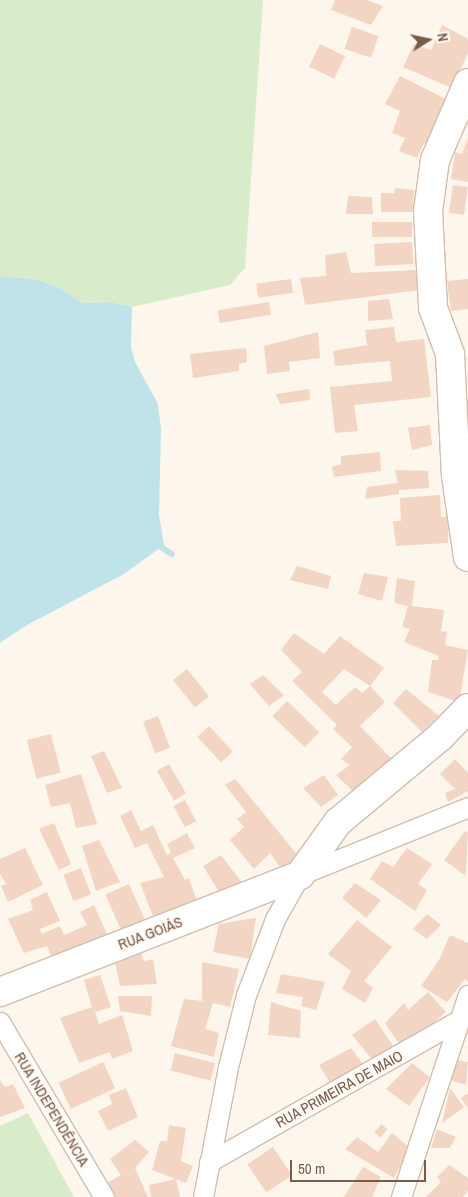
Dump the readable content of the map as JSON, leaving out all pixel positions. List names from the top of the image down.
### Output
{
  "streets": {
    "street": ["RUA GOIÁS", "RUA PRIMEIRA DE MAIO", "RUA INDEPENDÊNCIA"]
  },
  "scale_bar": "50 m",
  "north": "right"
}
